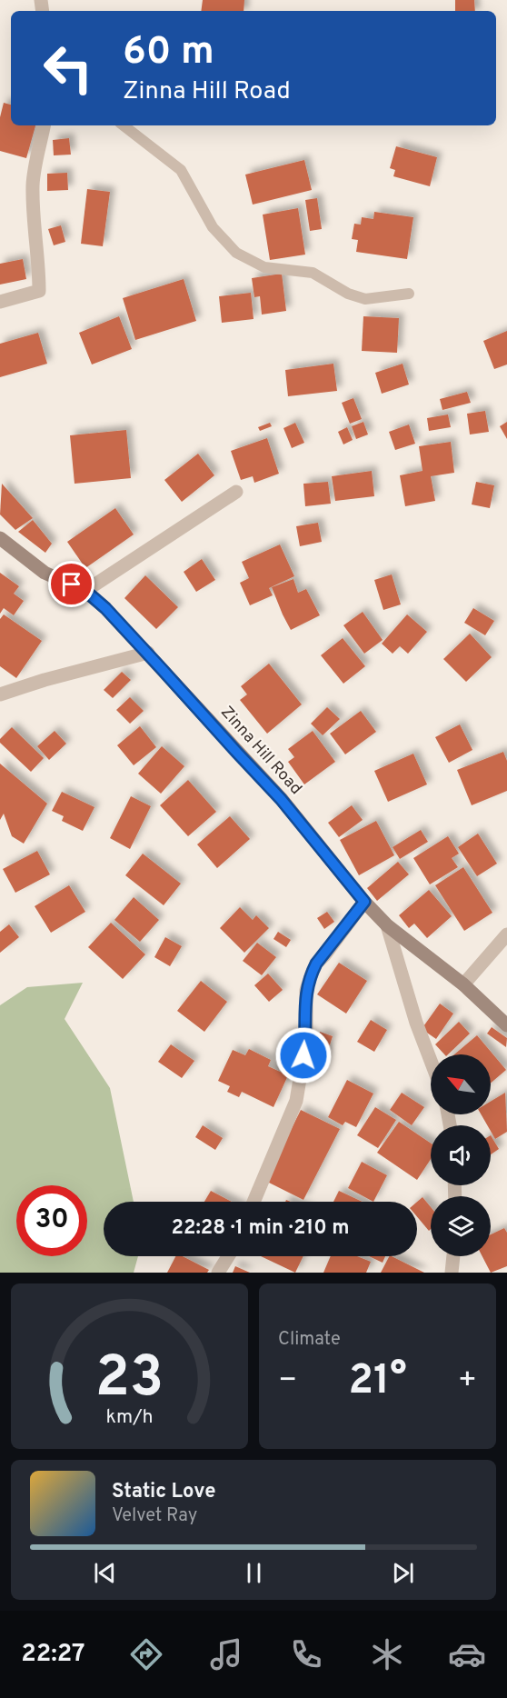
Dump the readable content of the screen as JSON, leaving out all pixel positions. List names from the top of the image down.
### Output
{
  "streets": {
    "street": ["Zinna Hill Road"]
  },
  "north": "top left",
  "page": {
    "turn": ["60 m", "Zinna Hill Road"],
    "limit": "30",
    "trip": "22:28 · 1 min · 210 m",
    "tile": "Climate",
    "heat": ["−", "21°", "+"],
    "song": ["Static Love", "Velvet Ray"],
    "tabs": "22:27",
    "gauge": ["23", "km/h"]
  }
}
